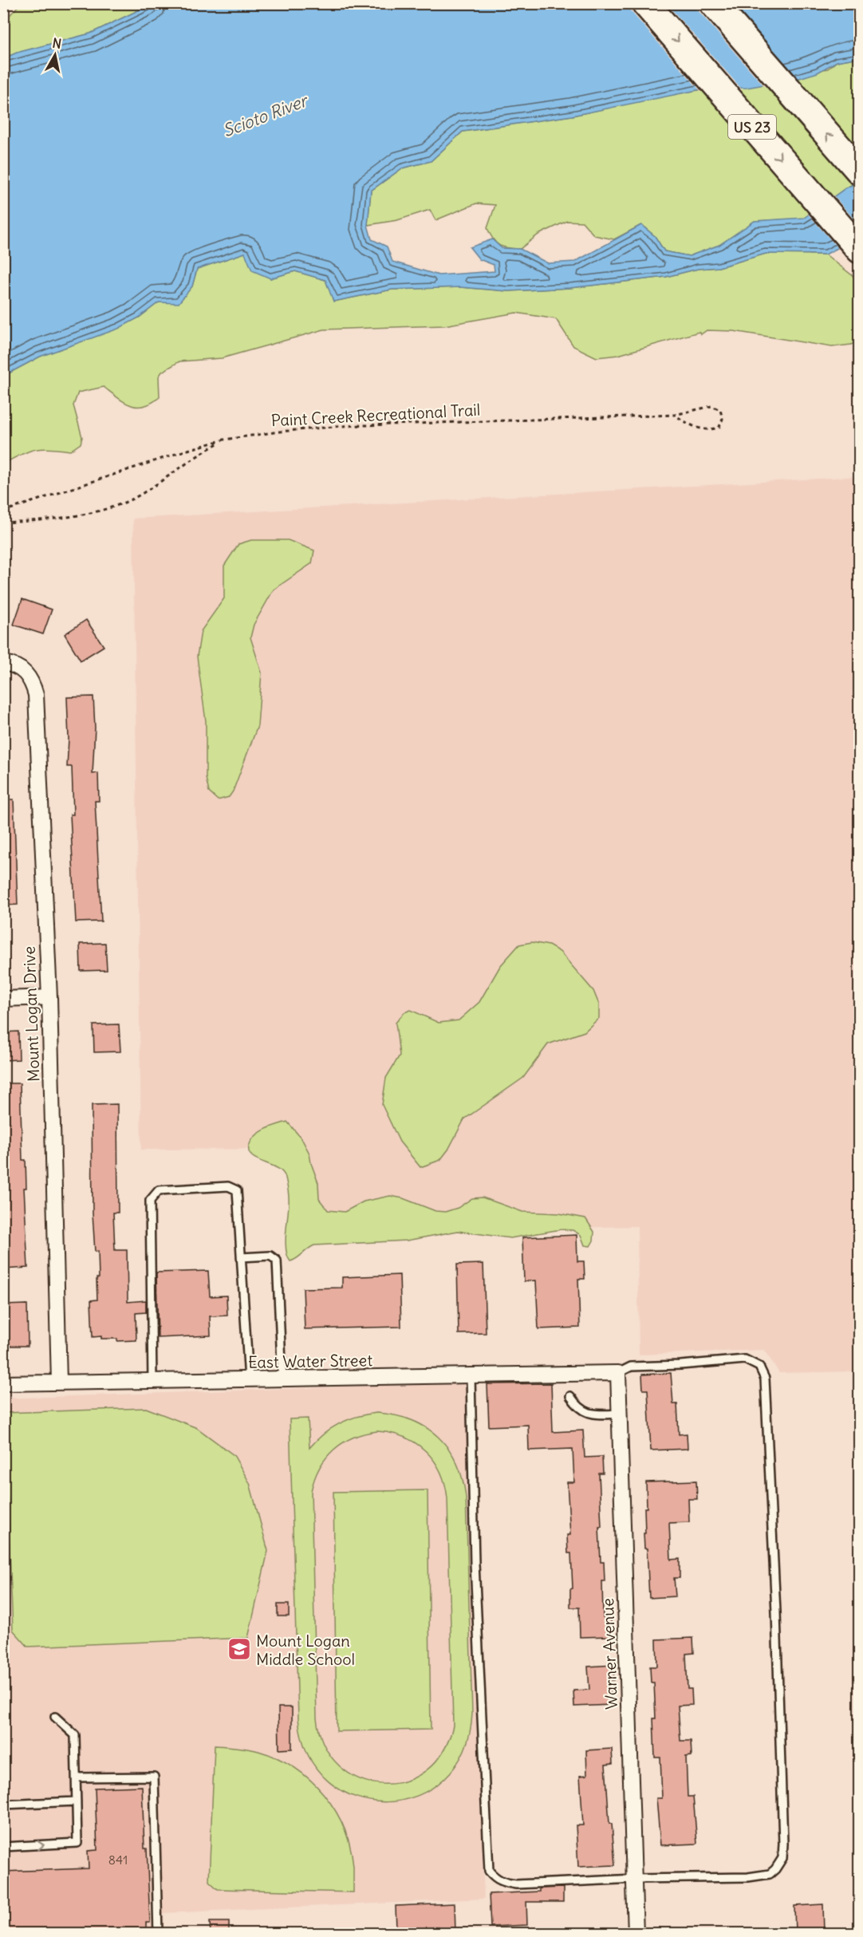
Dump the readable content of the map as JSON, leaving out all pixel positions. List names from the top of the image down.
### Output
{
  "streets": {
    "highway": ["US 23"],
    "street": ["Mount Logan Drive", "East Water Street", "Warner Avenue"],
    "path": ["Paint Creek Recreational Trail"]
  },
  "crossings": [
    ["Mount Logan Drive", "East Water Street"],
    ["East Water Street", "Warner Avenue"]
  ],
  "water": ["Scioto River"],
  "places": {
    "school or university": ["Mount Logan Middle School"]
  },
  "house_numbers": ["841"],
  "north": "top"
}
